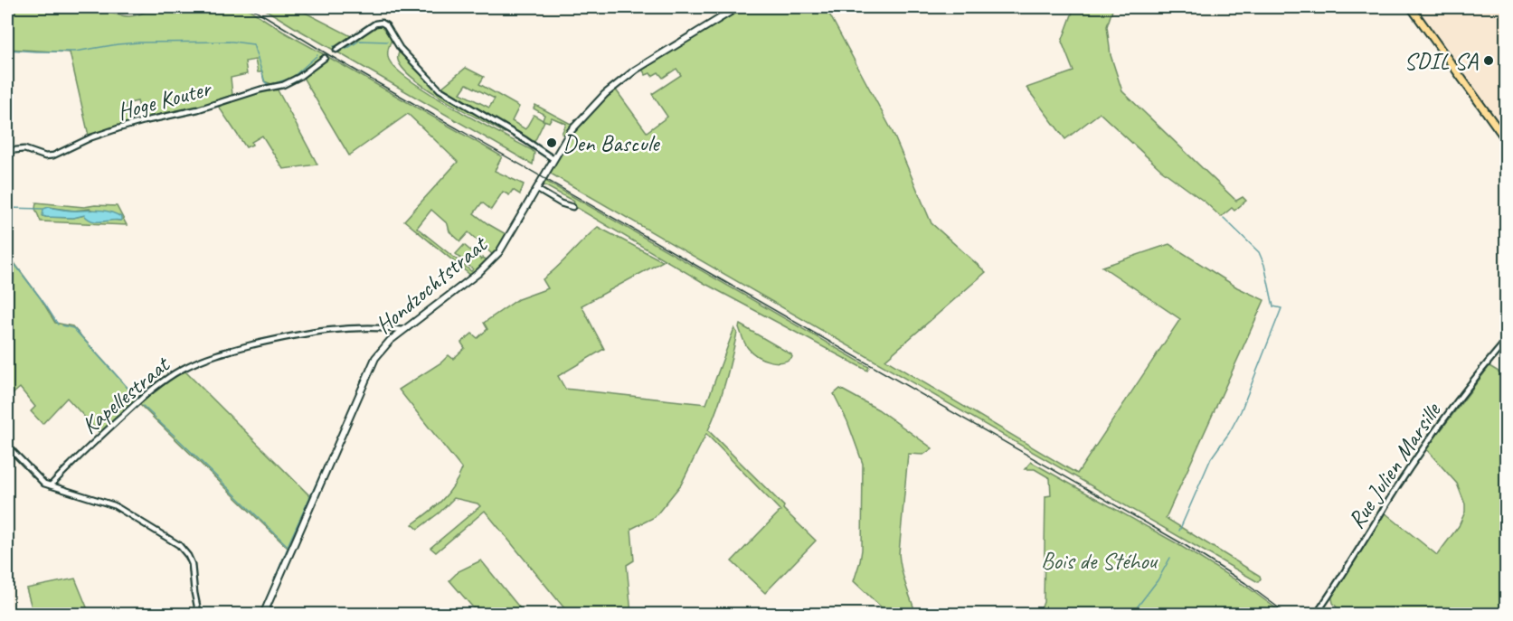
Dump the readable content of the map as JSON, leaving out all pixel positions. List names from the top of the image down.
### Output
{
  "streets": {
    "street": [
      "Hoge Kouter",
      "Hondzochtstraat",
      "Kapellestraat",
      "Rue Julien Marsille"
    ]
  },
  "crossings": [
    ["Hondzochtstraat", "Kapellestraat"]
  ],
  "parks": ["Bois de Stéhou"],
  "places": ["SDIL SA", "Den Bascule"]
}
